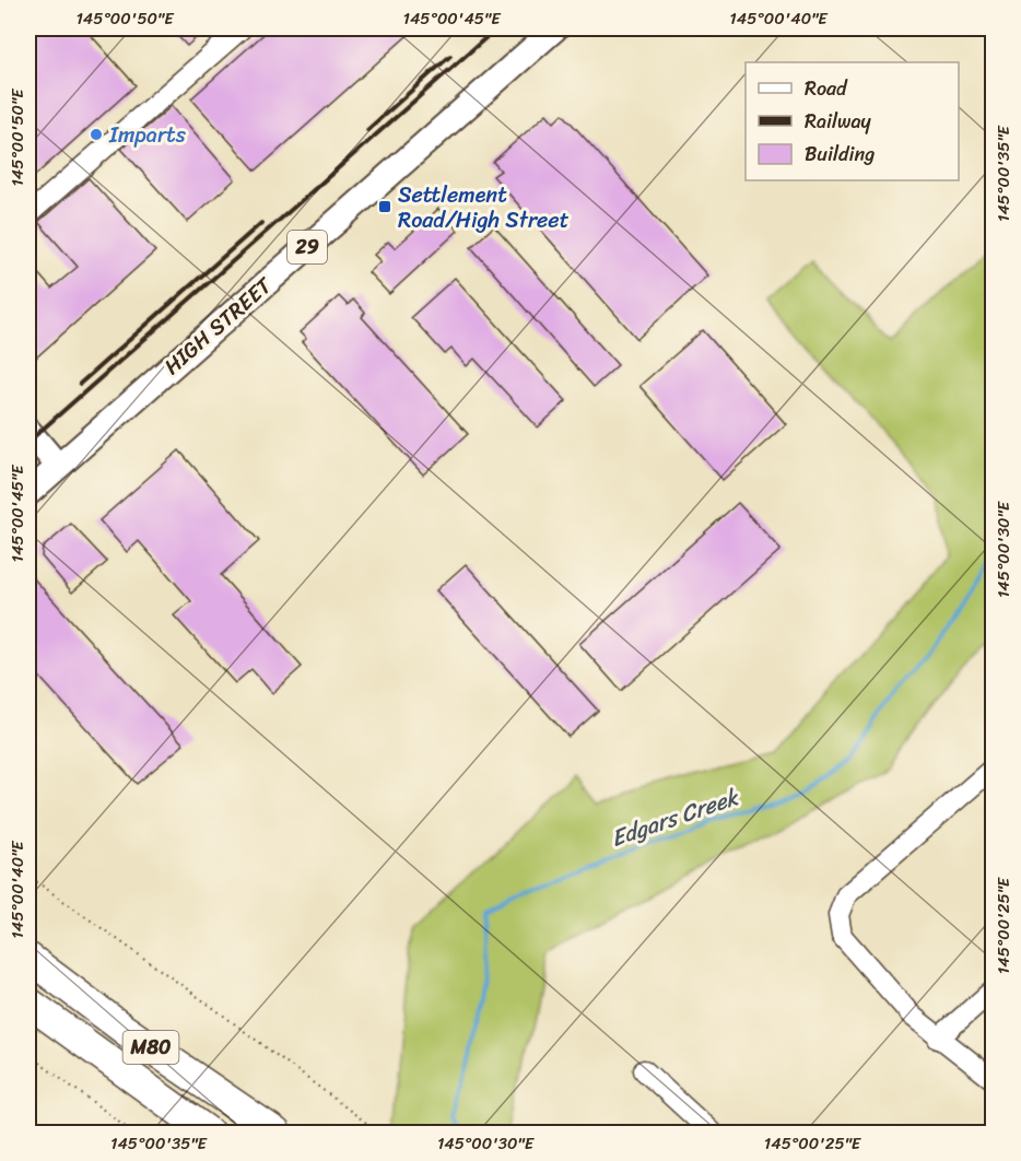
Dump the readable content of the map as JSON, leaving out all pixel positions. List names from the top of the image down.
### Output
{
  "streets": {
    "highway": ["M80"],
    "main road": ["29", "HIGH STREET"]
  },
  "water": ["Edgars Creek"],
  "places": {
    "other": ["Imparts"],
    "transit": ["Settlement Road/High Street"]
  },
  "legend": ["Road", "Railway", "Building"],
  "coordinates": [
    "145°00'50\"E",
    "145°00'45\"E",
    "145°00'40\"E",
    "145°00'35\"E",
    "145°00'30\"E",
    "145°00'25\"E"
  ]
}
